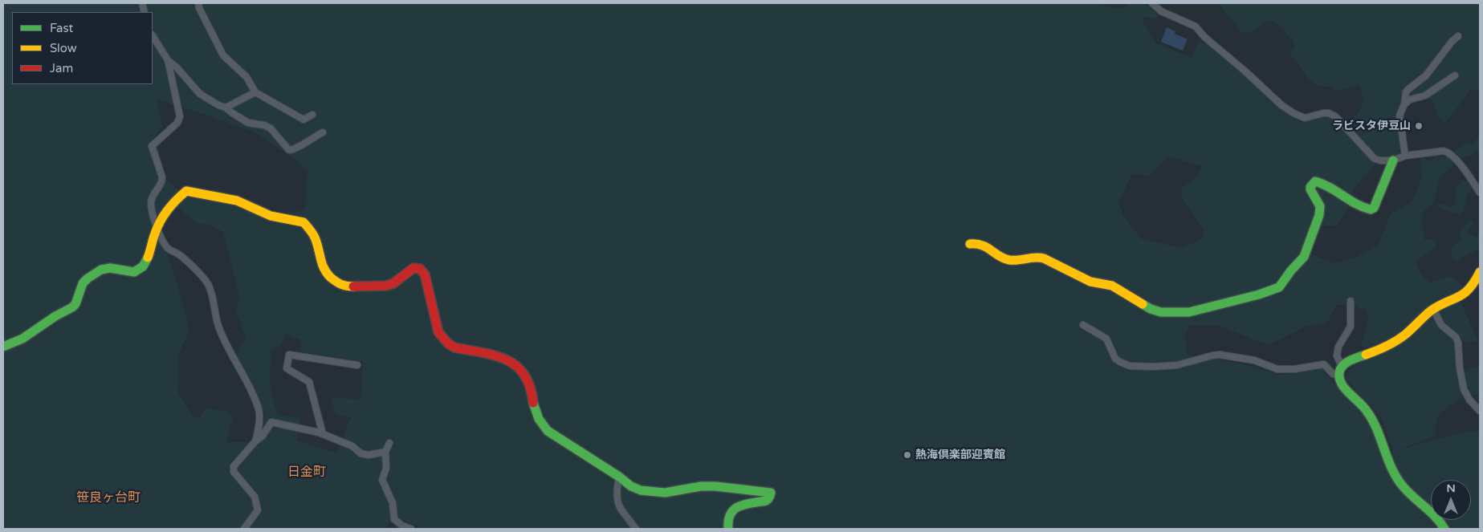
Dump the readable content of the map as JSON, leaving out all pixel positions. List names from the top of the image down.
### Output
{
  "districts": ["日金町", "笹良ヶ台町"],
  "places": ["ラビスタ伊豆山", "熱海倶楽部迎賓館"],
  "legend": ["Fast", "Slow", "Jam"],
  "north": "top"
}
